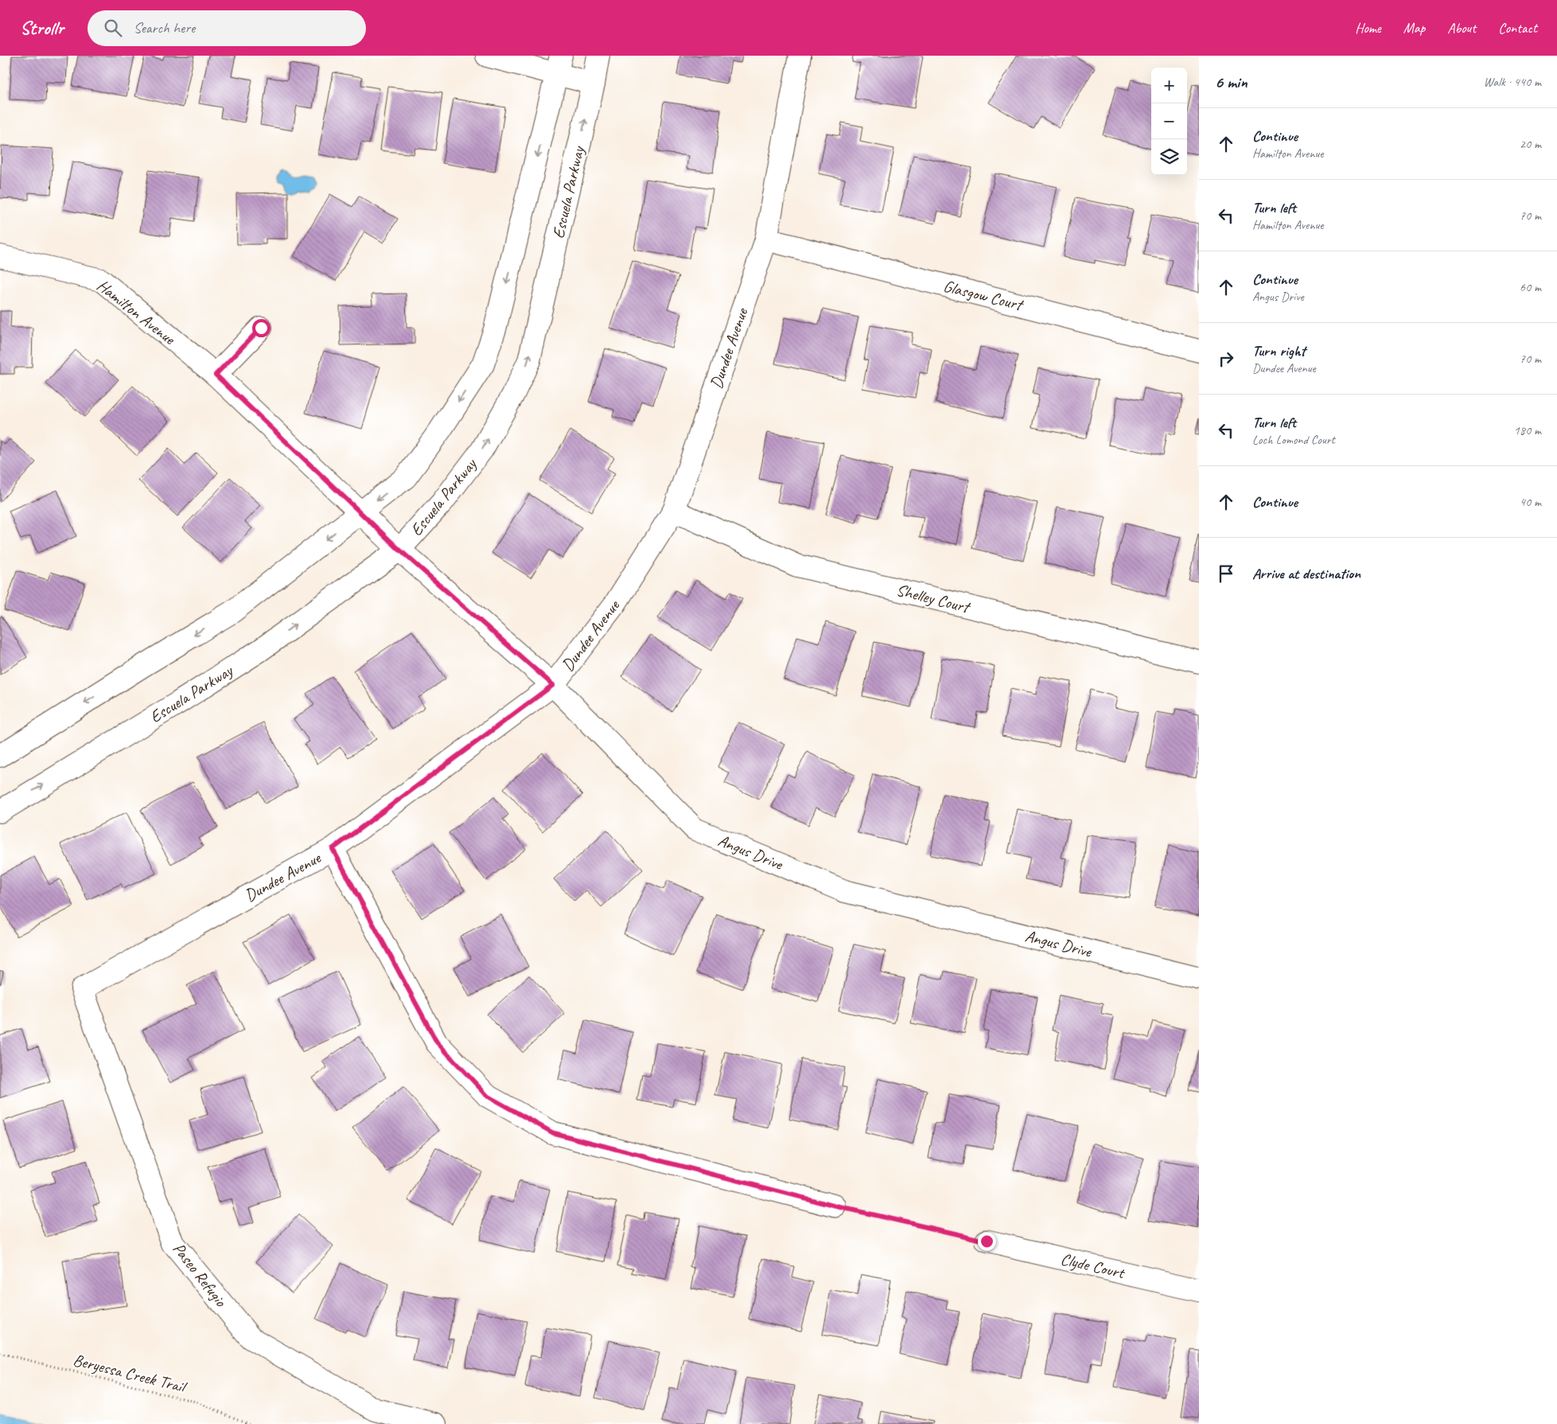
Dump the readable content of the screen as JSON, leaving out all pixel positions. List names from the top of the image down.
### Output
{
  "streets": {
    "street": [
      "Escuela Parkway",
      "Glasgow Court",
      "Hamilton Avenue",
      "Dundee Avenue",
      "Shelley Court",
      "Angus Drive",
      "Clyde Court",
      "Paseo Refugio"
    ],
    "path": ["Beryessa Creek Trail"]
  },
  "crossings": [
    ["Escuela Parkway", "Hamilton Avenue"],
    ["Escuela Parkway", "Angus Drive"],
    ["Glasgow Court", "Dundee Avenue"],
    ["Hamilton Avenue", "Angus Drive"],
    ["Dundee Avenue", "Shelley Court"],
    ["Dundee Avenue", "Angus Drive"],
    ["Dundee Avenue", "Paseo Refugio"]
  ],
  "page": {
    "header": "Strollr",
    "search": "Search here",
    "nav": [
      "Home",
      "Map",
      "About",
      "Contact"
    ],
    "heading": ["6 min", "Walk · 440 m"],
    "map_buttons": ["+", "−"],
    "list": [
      ["Continue", "Hamilton Avenue", "20 m"],
      ["Turn left", "Hamilton Avenue", "70 m"],
      ["Continue", "Angus Drive", "60 m"],
      ["Turn right", "Dundee Avenue", "70 m"],
      ["Turn left", "Loch Lomond Court", "180 m"],
      ["Continue", "40 m"],
      "Arrive at destination"
    ]
  }
}
